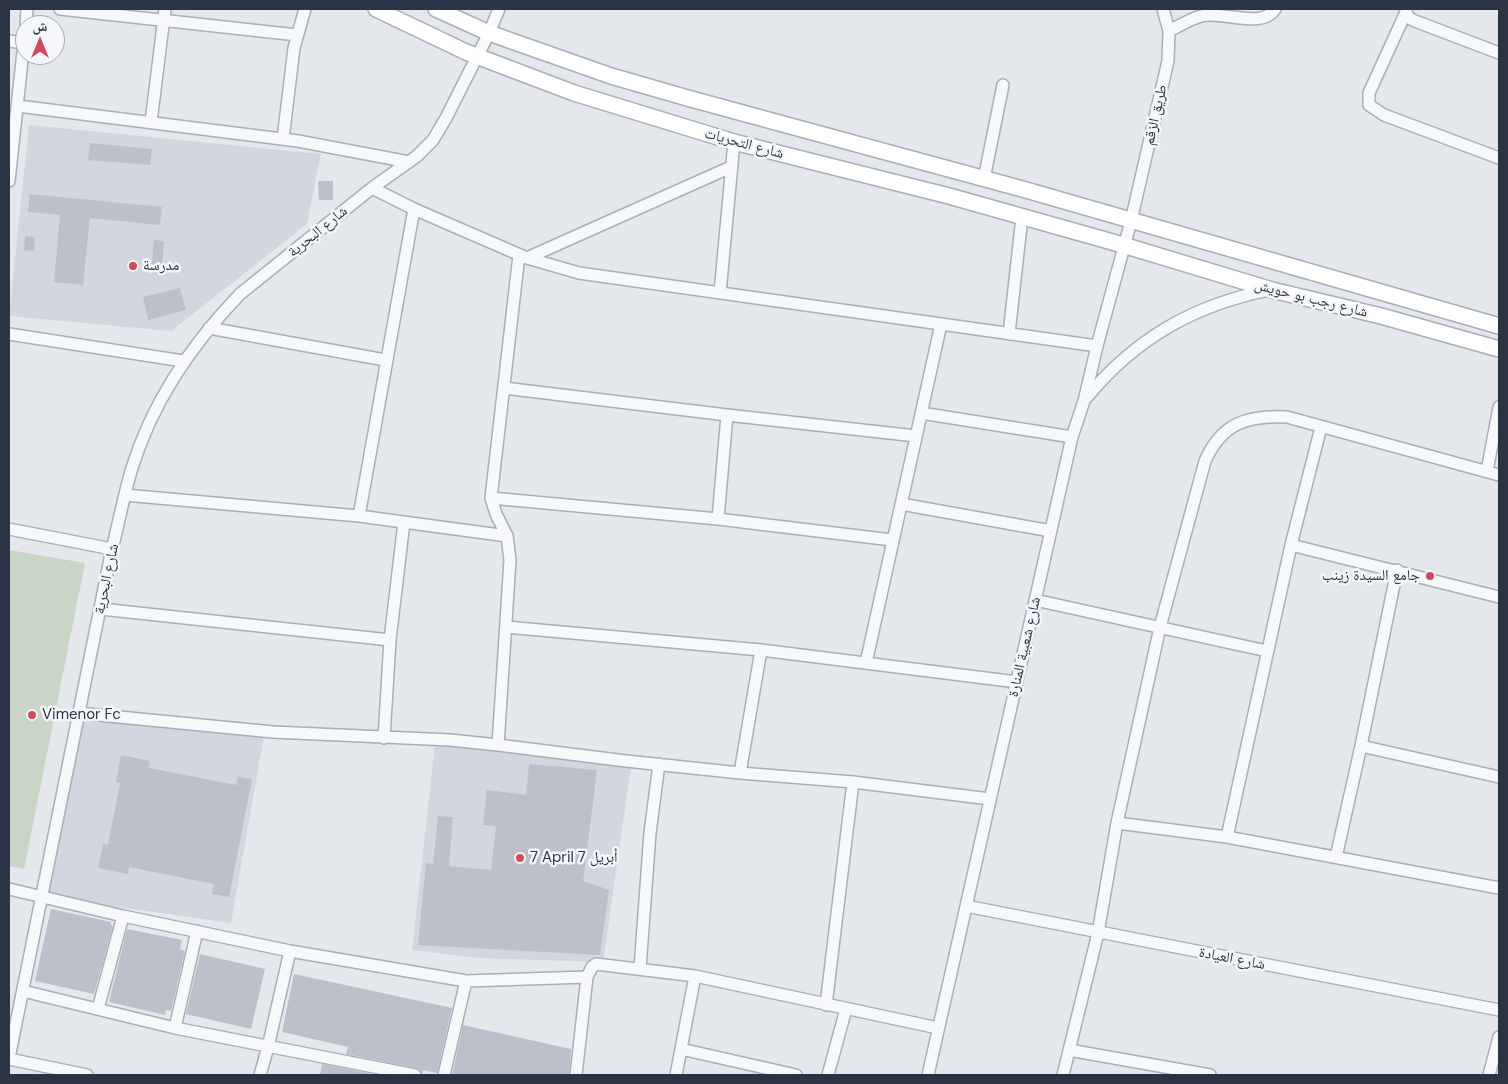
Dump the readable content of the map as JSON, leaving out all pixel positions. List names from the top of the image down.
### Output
{
  "streets": {
    "main road": ["شارع التحريات", "شارع رجب بو حويش"],
    "street": [
      "طريق الزقم",
      "شارع البحرية",
      "شارع شعبية المنارة",
      "شارع العيادة"
    ]
  },
  "crossings": [
    ["طريق الزقم", "شارع التحريات"],
    ["طريق الزقم", "شارع رجب بو حويش"],
    ["طريق الزقم", "شارع شعبية المنارة"],
    ["شارع التحريات", "شارع البحرية"],
    ["شارع التحريات", "شارع رجب بو حويش"],
    ["شارع التحريات", "شارع شعبية المنارة"],
    ["شارع رجب بو حويش", "شارع شعبية المنارة"],
    ["شارع شعبية المنارة", "شارع العيادة"]
  ],
  "places": [
    "مدرسة",
    "جامع السيدة زينب",
    "Vimenor Fc",
    "7 April 7 أبريل"
  ],
  "north": "top"
}
